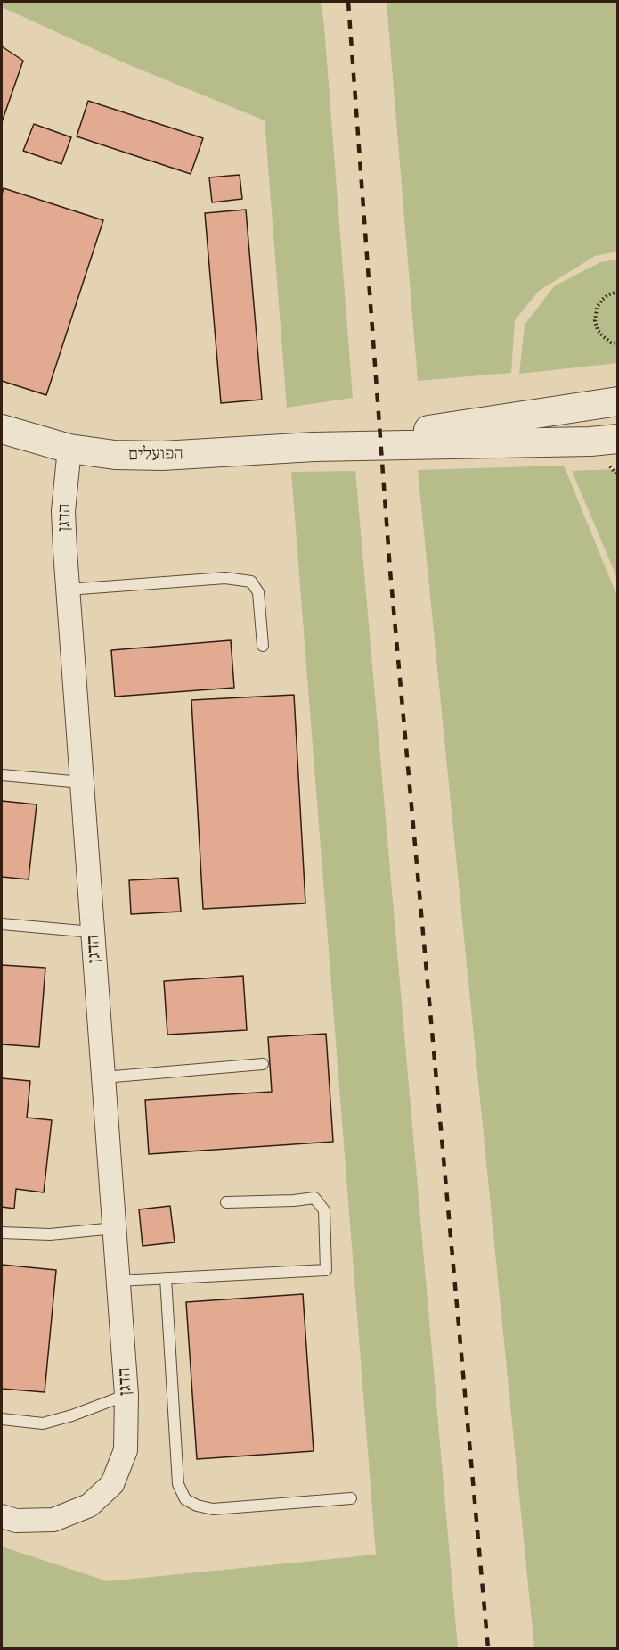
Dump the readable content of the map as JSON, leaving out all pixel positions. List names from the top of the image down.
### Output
{
  "streets": {
    "street": ["הפועלים", "הדגן"]
  },
  "crossings": [
    ["הפועלים", "הדגן"]
  ]
}
